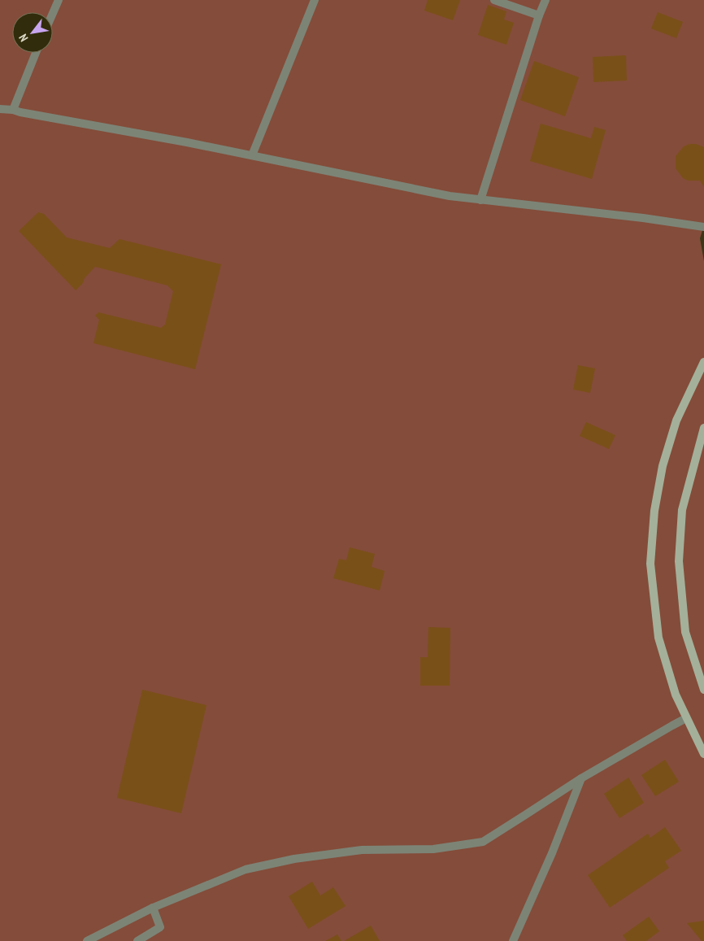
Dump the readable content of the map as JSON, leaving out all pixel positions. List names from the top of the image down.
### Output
{
  "north": "bottom left"
}
